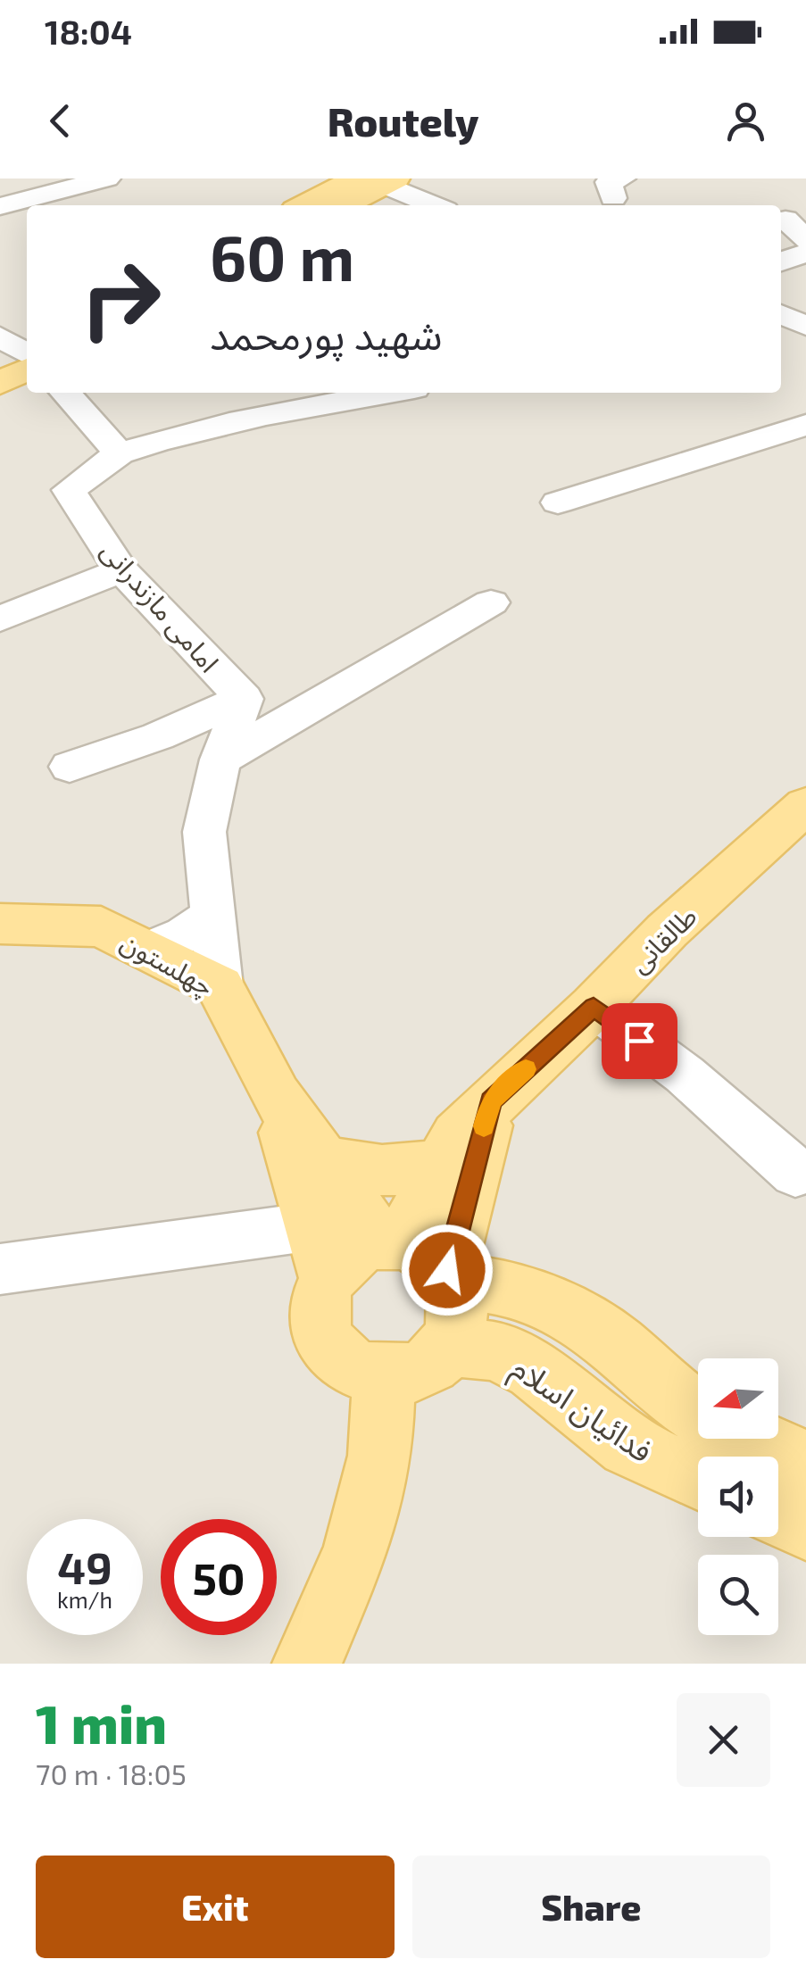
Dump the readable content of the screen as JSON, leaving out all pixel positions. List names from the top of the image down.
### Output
{
  "streets": {
    "main road": ["طالقانی", "چهلستون", "فدائیان اسلام"],
    "street": ["امامی مازندرانی"]
  },
  "crossings": [
    ["طالقانی", "چهلستون"],
    ["طالقانی", "فدائیان اسلام"],
    ["چهلستون", "فدائیان اسلام"]
  ],
  "north": "left",
  "page": {
    "status": "18:04",
    "header": "Routely",
    "turn": ["60 m", "شهید پورمحمد"],
    "speed": "49 km/h",
    "limit": "50",
    "heading": ["1 min", "70 m · 18:05"],
    "buttons": ["Exit", "Share"]
  }
}
